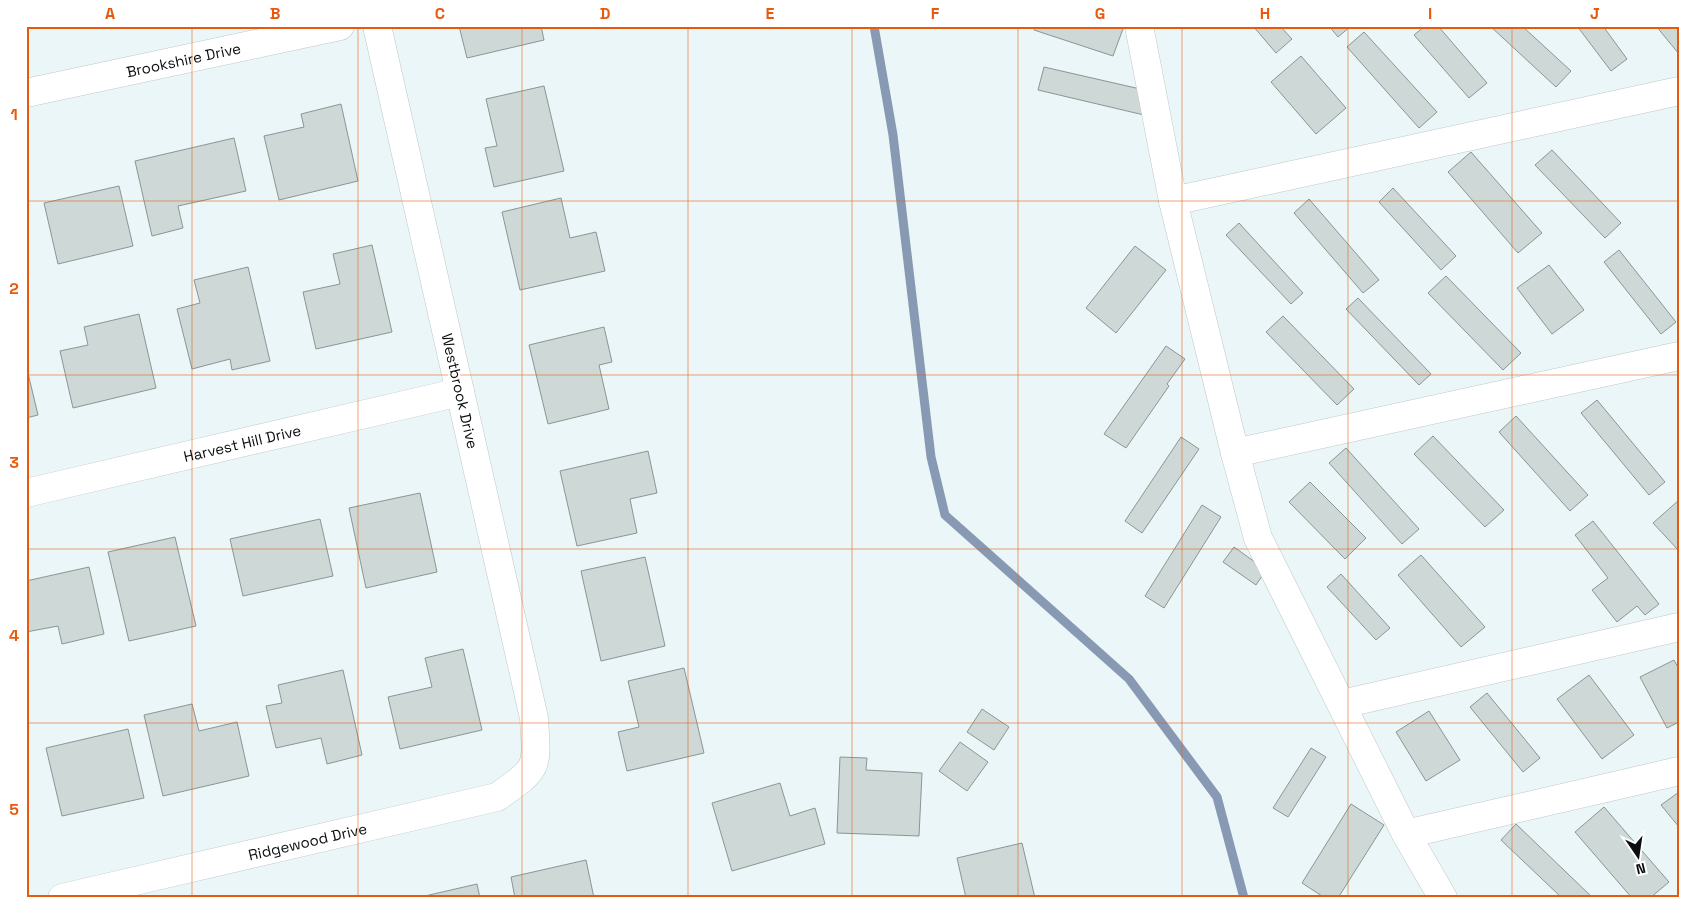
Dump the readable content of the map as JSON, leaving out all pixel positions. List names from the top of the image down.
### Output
{
  "streets": {
    "street": [
      "Brookshire Drive",
      "Westbrook Drive",
      "Harvest Hill Drive",
      "Ridgewood Drive"
    ]
  },
  "crossings": [
    ["Westbrook Drive", "Harvest Hill Drive"],
    ["Westbrook Drive", "Ridgewood Drive"]
  ],
  "north": "bottom",
  "grid": {
    "columns": [
      "A",
      "B",
      "C",
      "D",
      "E",
      "F",
      "G",
      "H",
      "I",
      "J"
    ],
    "rows": [
      "1",
      "2",
      "3",
      "4",
      "5"
    ]
  }
}
